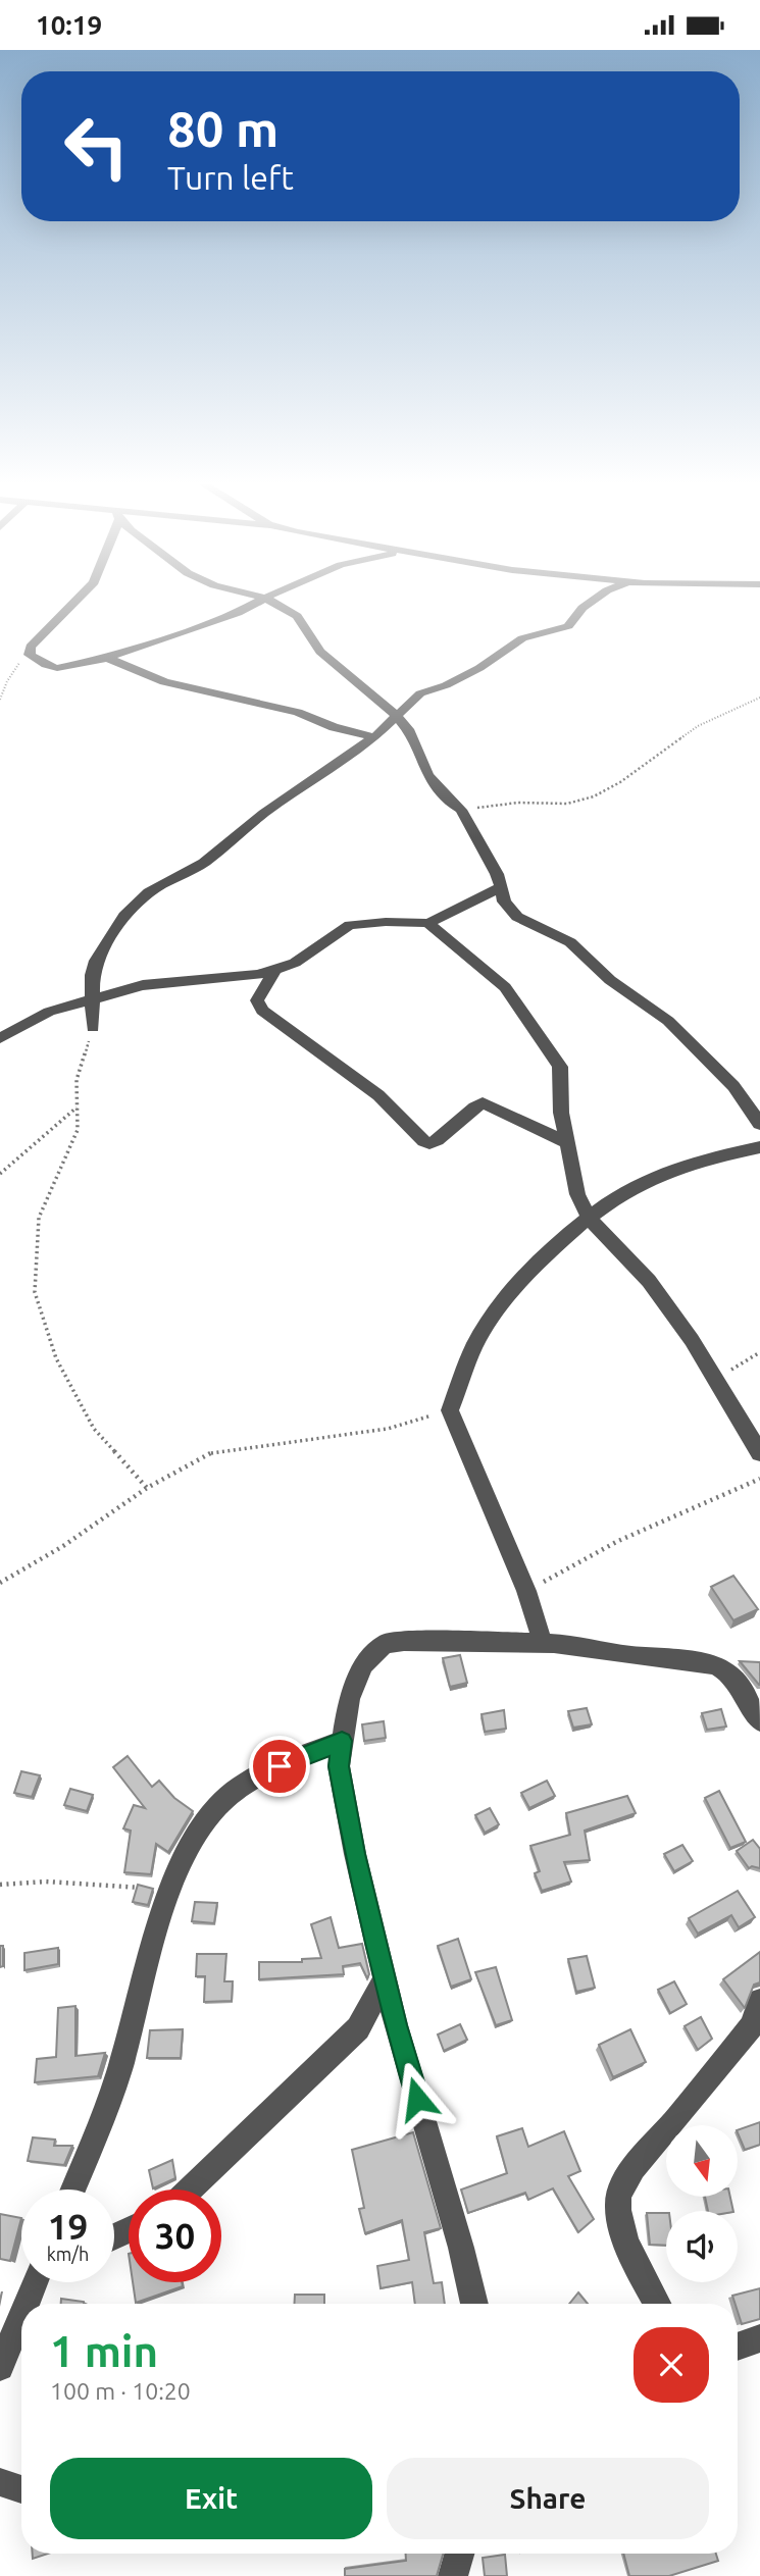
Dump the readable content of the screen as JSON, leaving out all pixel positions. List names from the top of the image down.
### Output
{
  "north": "bottom",
  "page": {
    "status": "10:19",
    "turn": ["80 m", "Turn left"],
    "speed": "19 km/h",
    "limit": "30",
    "heading": ["1 min", "100 m · 10:20"],
    "buttons": ["Exit", "Share"]
  }
}
